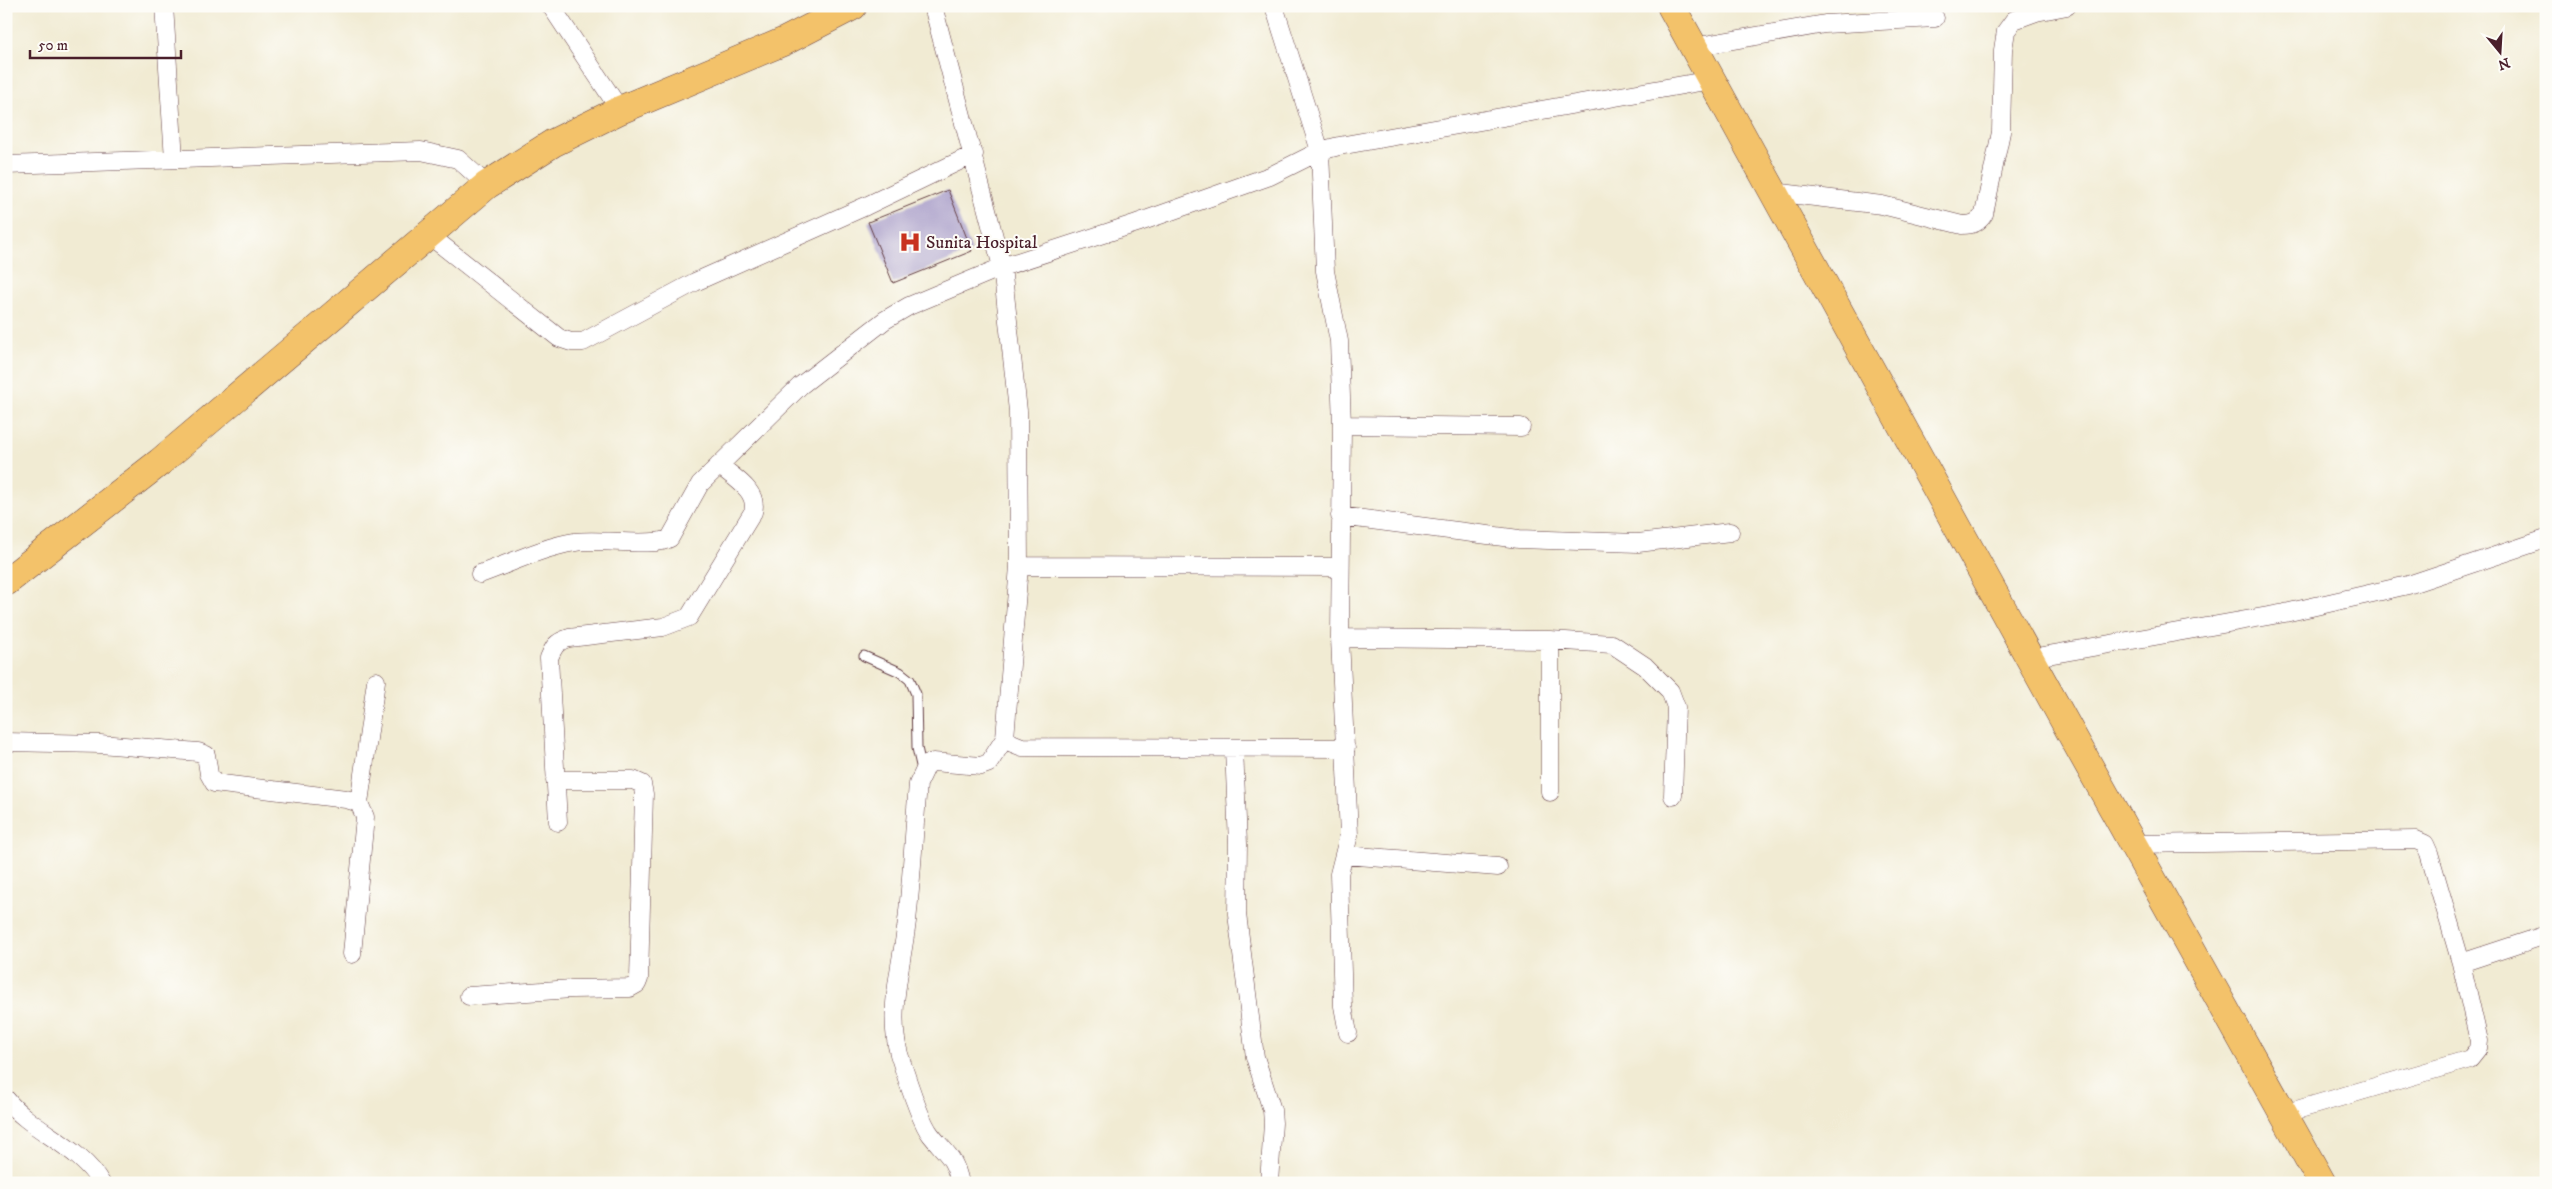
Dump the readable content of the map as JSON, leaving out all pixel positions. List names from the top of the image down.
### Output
{
  "places": {
    "hospital": ["Sunita Hospital"]
  },
  "scale_bar": "50 m",
  "north": "bottom"
}
